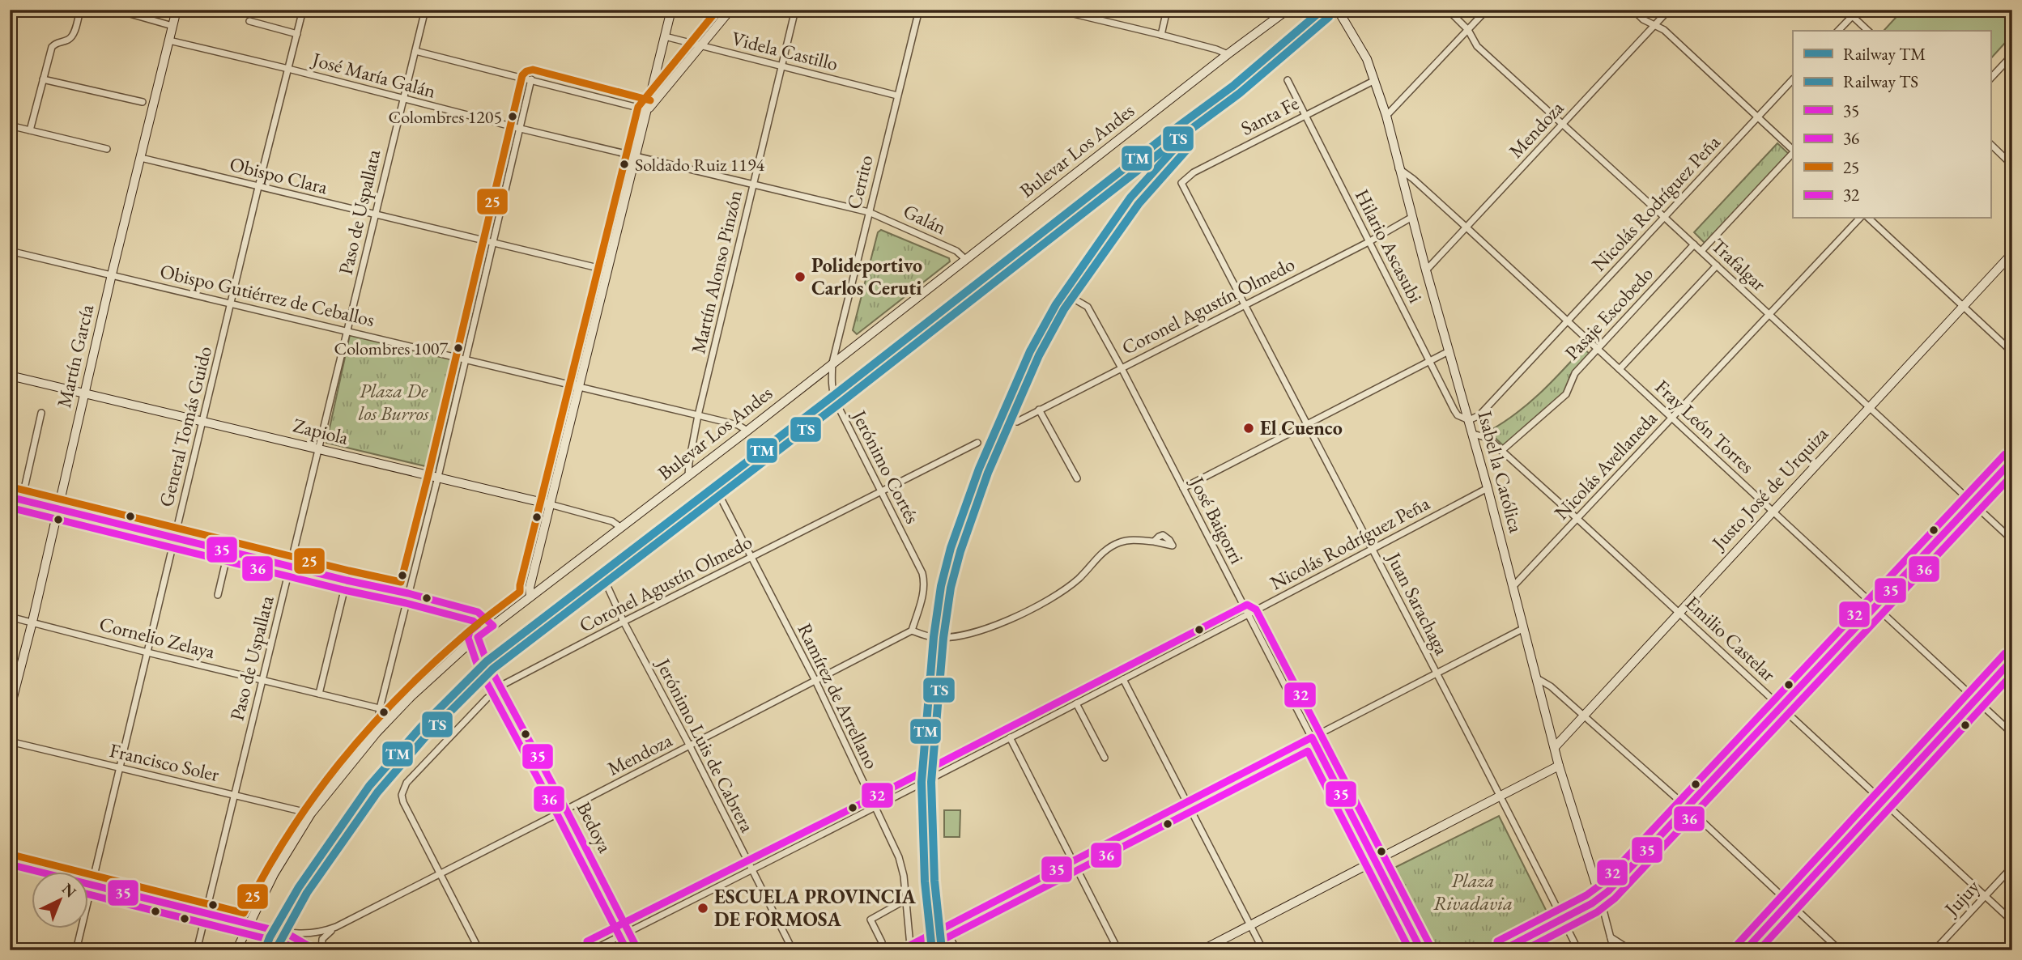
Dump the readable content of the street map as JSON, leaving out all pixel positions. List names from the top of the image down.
{
  "streets": {
    "main road": [
      "Bulevar Los Andes",
      "Martín García",
      "Zapiola",
      "Isabel la Católica",
      "Justo José de Urquiza",
      "Bedoya"
    ],
    "street": [
      "Videla Castillo",
      "José María Galán",
      "Santa Fe",
      "Mendoza",
      "Obispo Clara",
      "Cerrito",
      "Nicolás Rodríguez Peña",
      "Paso de Uspallata",
      "Galán",
      "Hilario Ascasubi",
      "Trafalgar",
      "Martín Alonso Pinzón",
      "Obispo Gutiérrez de Ceballos",
      "Coronel Agustín Olmedo",
      "Pasaje Escobedo",
      "General Tomás Guido",
      "Fray León Torres",
      "Nicolás Avellaneda",
      "Jerónimo Cortés",
      "José Baigorri",
      "Juan Sarachaga",
      "Cornelio Zelaya",
      "Emilio Castelar",
      "Ramírez de Arrellano",
      "Jerónimo Luis de Cabrera",
      "Francisco Soler",
      "Jujuy"
    ]
  },
  "crossings": [
    ["Videla Castillo", "Cerrito"],
    ["Videla Castillo", "Martín Alonso Pinzón"],
    ["José María Galán", "Cerrito"],
    ["José María Galán", "Paso de Uspallata"],
    ["José María Galán", "Galán"],
    ["José María Galán", "Martín Alonso Pinzón"],
    ["José María Galán", "Martín García"],
    ["José María Galán", "General Tomás Guido"],
    ["Santa Fe", "Hilario Ascasubi"],
    ["Santa Fe", "Isabel la Católica"],
    ["Santa Fe", "Juan Sarachaga"],
    ["Mendoza", "Trafalgar"],
    ["Mendoza", "Coronel Agustín Olmedo"],
    ["Mendoza", "Fray León Torres"],
    ["Mendoza", "Jerónimo Cortés"],
    ["Mendoza", "Isabel la Católica"],
    ["Mendoza", "Ramírez de Arrellano"],
    ["Mendoza", "Jerónimo Luis de Cabrera"],
    ["Mendoza", "Bedoya"],
    ["Bulevar Los Andes", "Cerrito"],
    ["Bulevar Los Andes", "Galán"],
    ["Bulevar Los Andes", "Martín Alonso Pinzón"],
    ["Bulevar Los Andes", "Obispo Gutiérrez de Ceballos"],
    ["Bulevar Los Andes", "Zapiola"],
    ["Bulevar Los Andes", "Jerónimo Cortés"],
    ["Bulevar Los Andes", "Cornelio Zelaya"],
    ["Bulevar Los Andes", "Francisco Soler"],
    ["Bulevar Los Andes", "Bedoya"],
    ["Obispo Clara", "Paso de Uspallata"],
    ["Obispo Clara", "Martín García"],
    ["Obispo Clara", "General Tomás Guido"],
    ["Cerrito", "Galán"],
    ["Cerrito", "Jerónimo Cortés"],
    ["Nicolás Rodríguez Peña", "Hilario Ascasubi"],
    ["Nicolás Rodríguez Peña", "Trafalgar"],
    ["Nicolás Rodríguez Peña", "Fray León Torres"],
    ["Nicolás Rodríguez Peña", "Isabel la Católica"],
    ["Nicolás Rodríguez Peña", "José Baigorri"],
    ["Nicolás Rodríguez Peña", "Juan Sarachaga"],
    ["Nicolás Rodríguez Peña", "Ramírez de Arrellano"],
    ["Nicolás Rodríguez Peña", "Jerónimo Luis de Cabrera"],
    ["Nicolás Rodríguez Peña", "Bedoya"],
    ["Paso de Uspallata", "Obispo Gutiérrez de Ceballos"],
    ["Paso de Uspallata", "Zapiola"],
    ["Paso de Uspallata", "Cornelio Zelaya"],
    ["Paso de Uspallata", "Francisco Soler"],
    ["Hilario Ascasubi", "Coronel Agustín Olmedo"],
    ["Hilario Ascasubi", "Isabel la Católica"],
    ["Trafalgar", "Pasaje Escobedo"],
    ["Trafalgar", "Nicolás Avellaneda"],
    ["Trafalgar", "Justo José de Urquiza"],
    ["Martín Alonso Pinzón", "Obispo Gutiérrez de Ceballos"],
    ["Obispo Gutiérrez de Ceballos", "Martín García"],
    ["Obispo Gutiérrez de Ceballos", "General Tomás Guido"],
    ["Coronel Agustín Olmedo", "Jerónimo Cortés"],
    ["Coronel Agustín Olmedo", "Isabel la Católica"],
    ["Coronel Agustín Olmedo", "José Baigorri"],
    ["Coronel Agustín Olmedo", "Juan Sarachaga"],
    ["Coronel Agustín Olmedo", "Ramírez de Arrellano"],
    ["Coronel Agustín Olmedo", "Jerónimo Luis de Cabrera"],
    ["Coronel Agustín Olmedo", "Bedoya"],
    ["Pasaje Escobedo", "Fray León Torres"],
    ["Pasaje Escobedo", "Emilio Castelar"],
    ["Martín García", "Zapiola"],
    ["Martín García", "Cornelio Zelaya"],
    ["General Tomás Guido", "Zapiola"],
    ["General Tomás Guido", "Cornelio Zelaya"],
    ["General Tomás Guido", "Francisco Soler"],
    ["Fray León Torres", "Nicolás Avellaneda"],
    ["Fray León Torres", "Isabel la Católica"],
    ["Fray León Torres", "Justo José de Urquiza"],
    ["Nicolás Avellaneda", "Isabel la Católica"],
    ["Nicolás Avellaneda", "Emilio Castelar"],
    ["Isabel la Católica", "Justo José de Urquiza"],
    ["Isabel la Católica", "Emilio Castelar"],
    ["Justo José de Urquiza", "Emilio Castelar"],
    ["Emilio Castelar", "Jujuy"]
  ],
  "parks": ["Plaza De los Burros", "Plaza Rivadavia"],
  "places": [
    "Colombres 1205",
    "Soldado Ruiz 1194",
    "Polideportivo Carlos Ceruti",
    "Colombres 1007",
    "El Cuenco",
    "ESCUELA PROVINCIA DE FORMOSA"
  ],
  "lines": [
    "rail line TM",
    "transit line 25",
    "rail line TS",
    "transit line 32",
    "transit line 35",
    "transit line 36"
  ],
  "legend": [
    "Railway TM",
    "Railway TS",
    "35",
    "36",
    "25",
    "32"
  ],
  "north": "top right"
}
